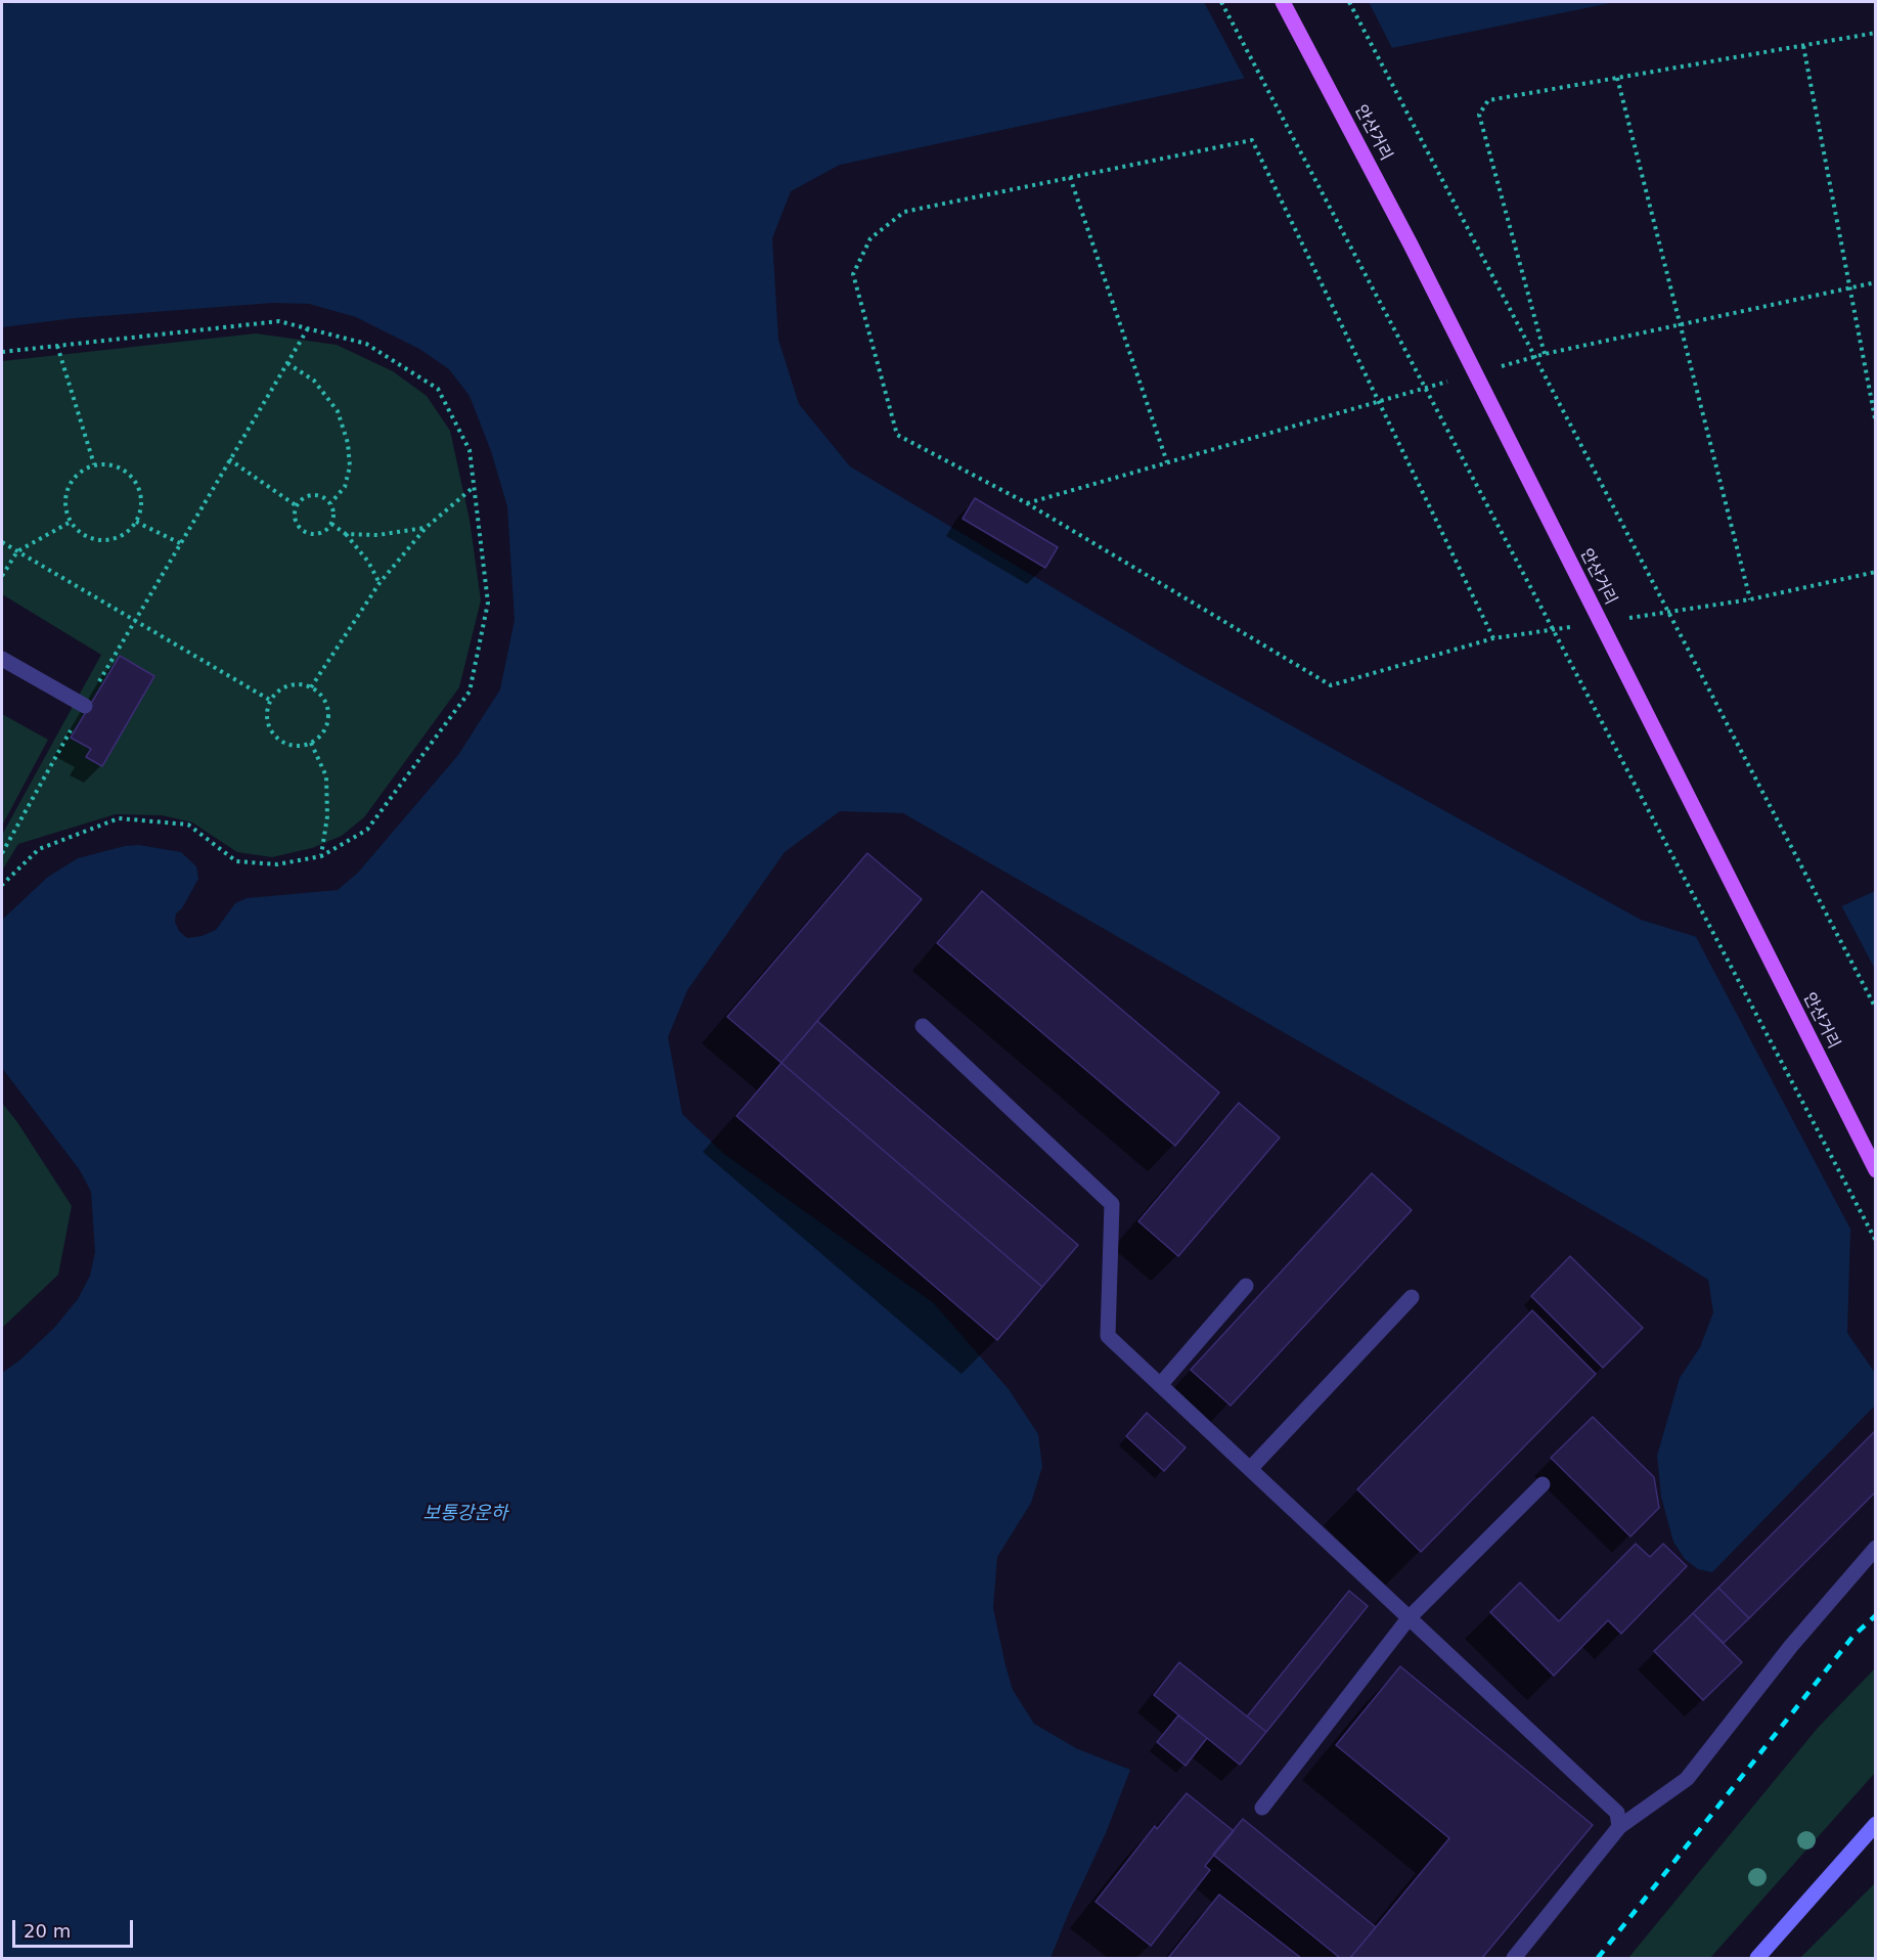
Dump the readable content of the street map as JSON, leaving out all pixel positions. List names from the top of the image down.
{
  "streets": {
    "main road": ["안산거리"]
  },
  "water": ["보통강운하"],
  "scale_bar": "20 m"
}
